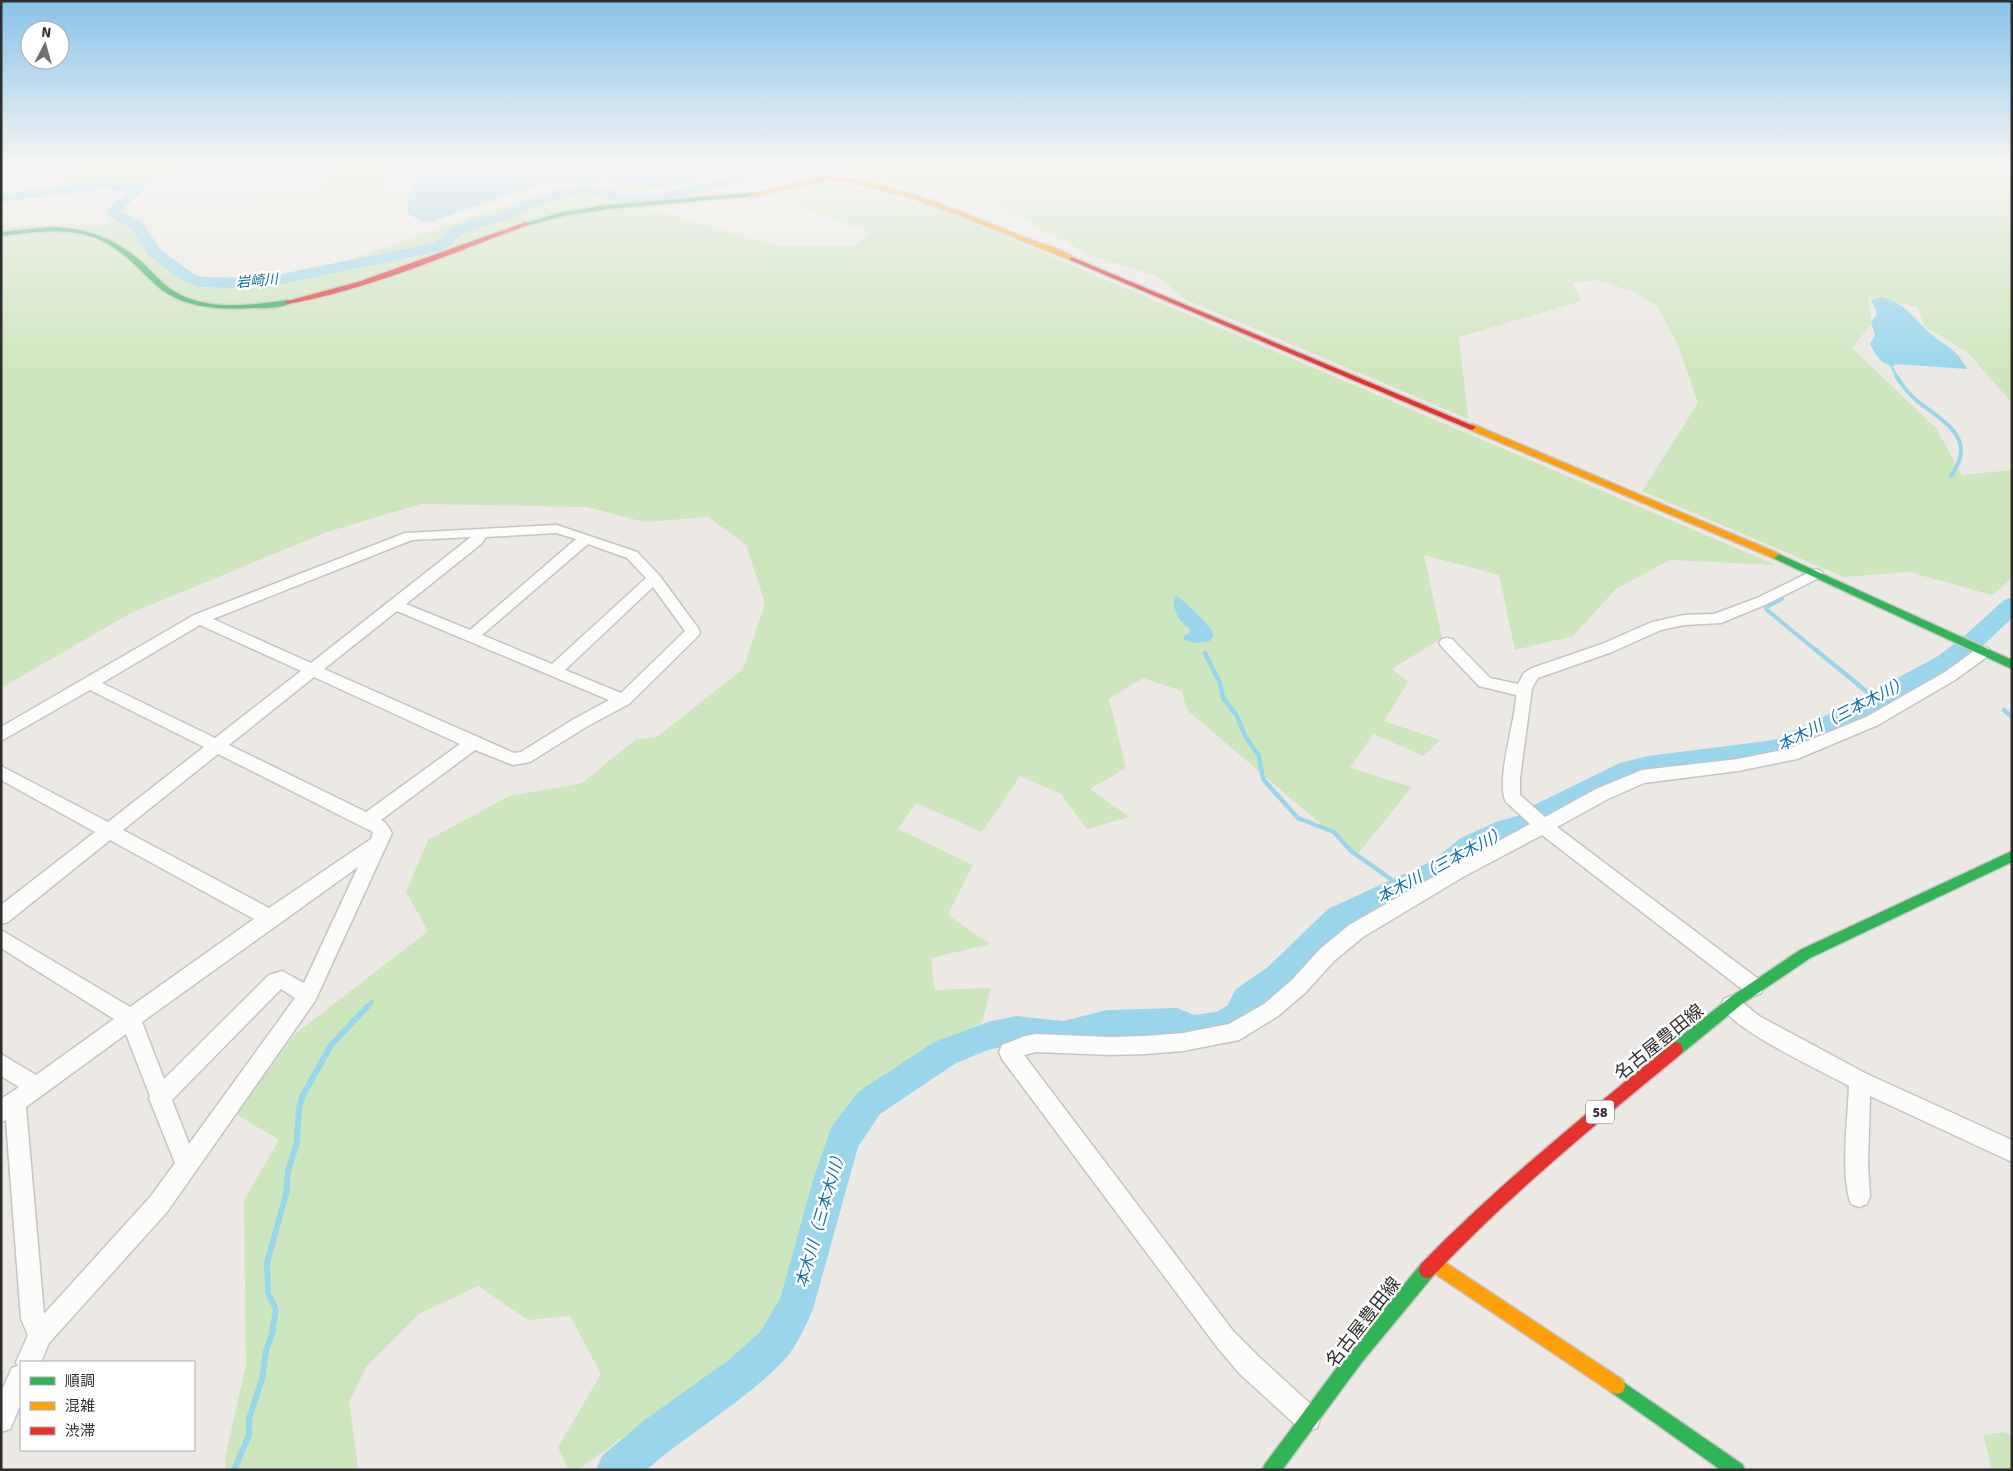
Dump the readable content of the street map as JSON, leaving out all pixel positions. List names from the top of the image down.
{
  "streets": {
    "street": ["名古屋豊田線", "58"]
  },
  "water": ["岩崎川", "本木川（三本木川）"],
  "legend": ["順調", "混雑", "渋滞"],
  "north": "top"
}
